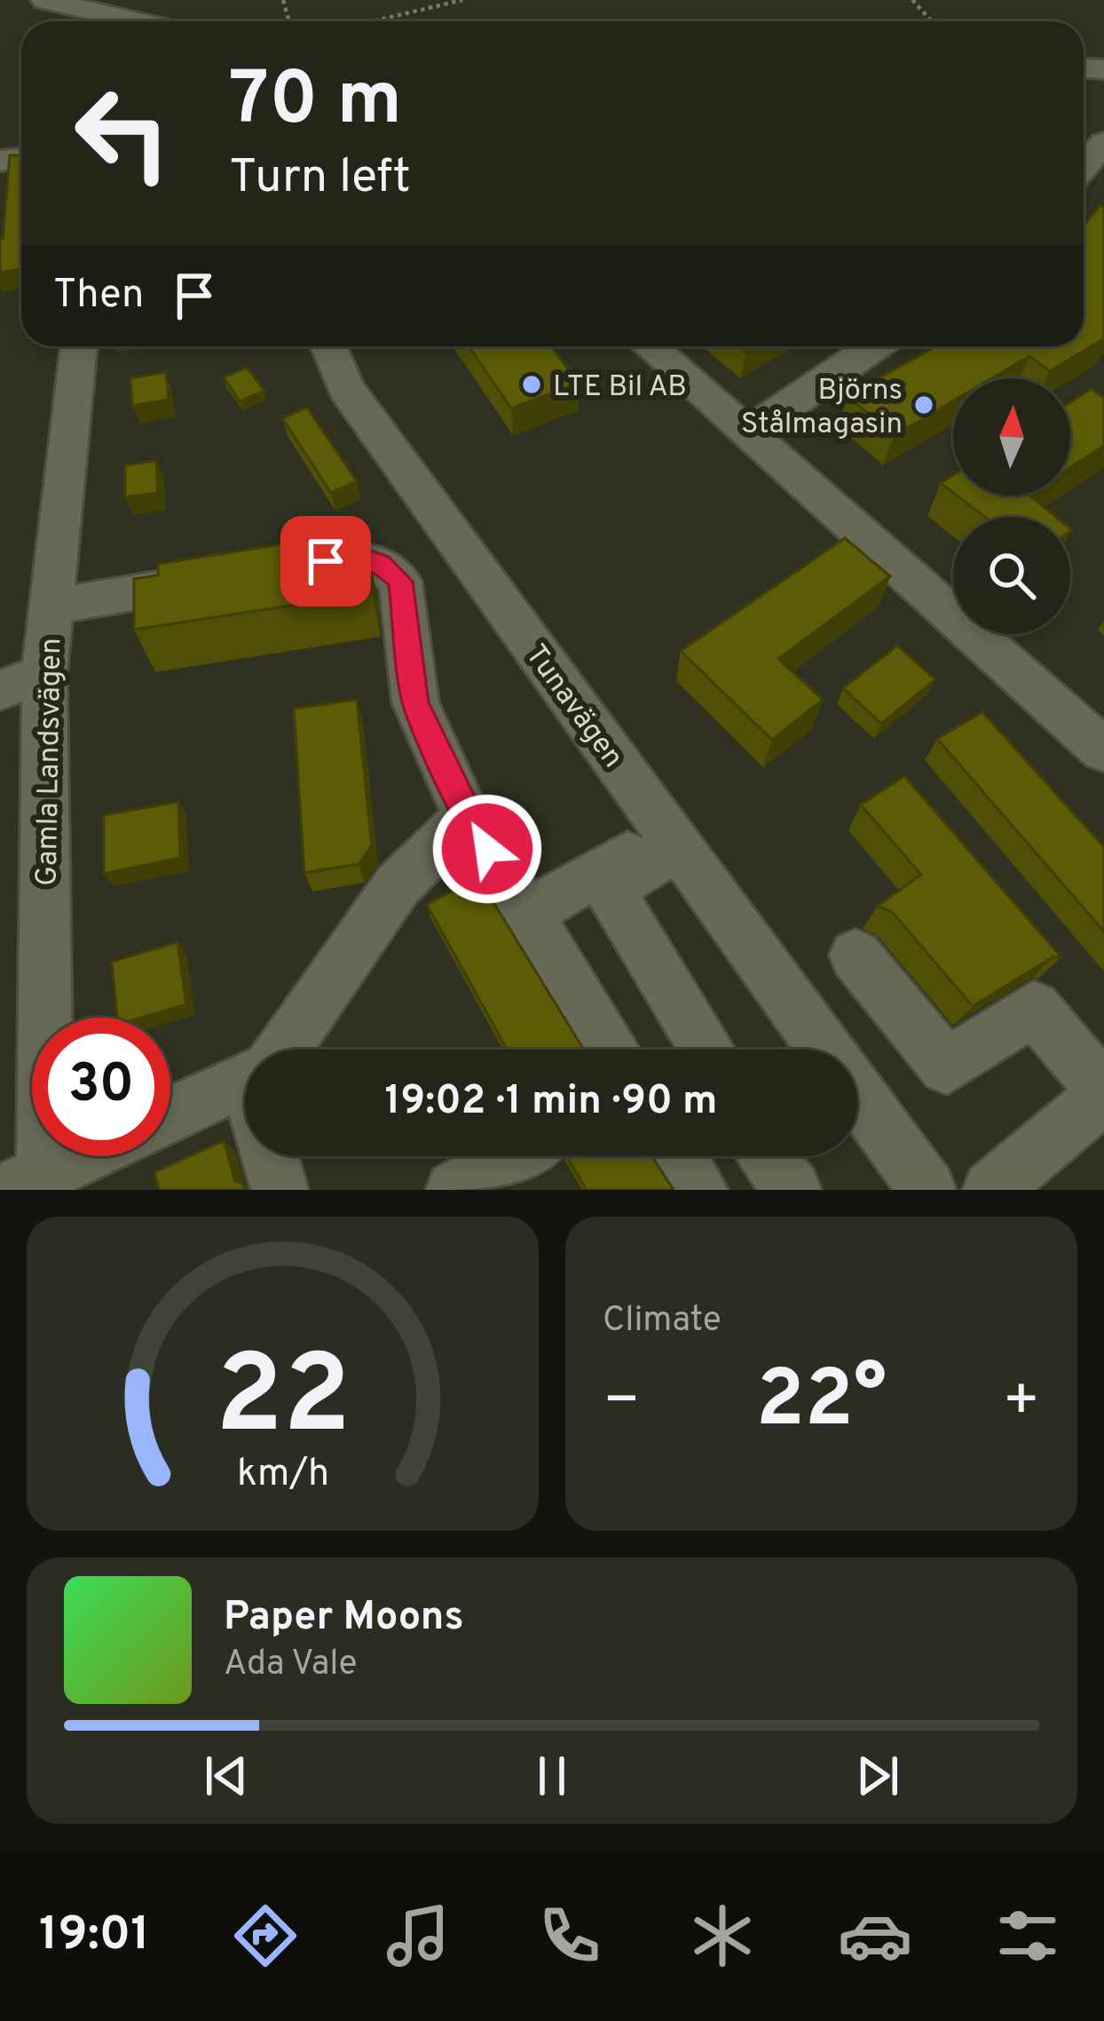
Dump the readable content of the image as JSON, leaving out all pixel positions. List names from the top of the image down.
{
  "streets": {
    "street": ["Tunavägen", "Gamla Landsvägen"]
  },
  "places": ["LTE Bil AB", "Björns Stålmagasin"],
  "north": "top",
  "page": {
    "turn": ["70 m", "Turn left"],
    "then": "Then",
    "limit": "30",
    "trip": "19:02 · 1 min · 90 m",
    "tile": "Climate",
    "heat": ["−", "22°", "+"],
    "song": ["Paper Moons", "Ada Vale"],
    "tabs": "19:01",
    "gauge": ["22", "km/h"]
  }
}
